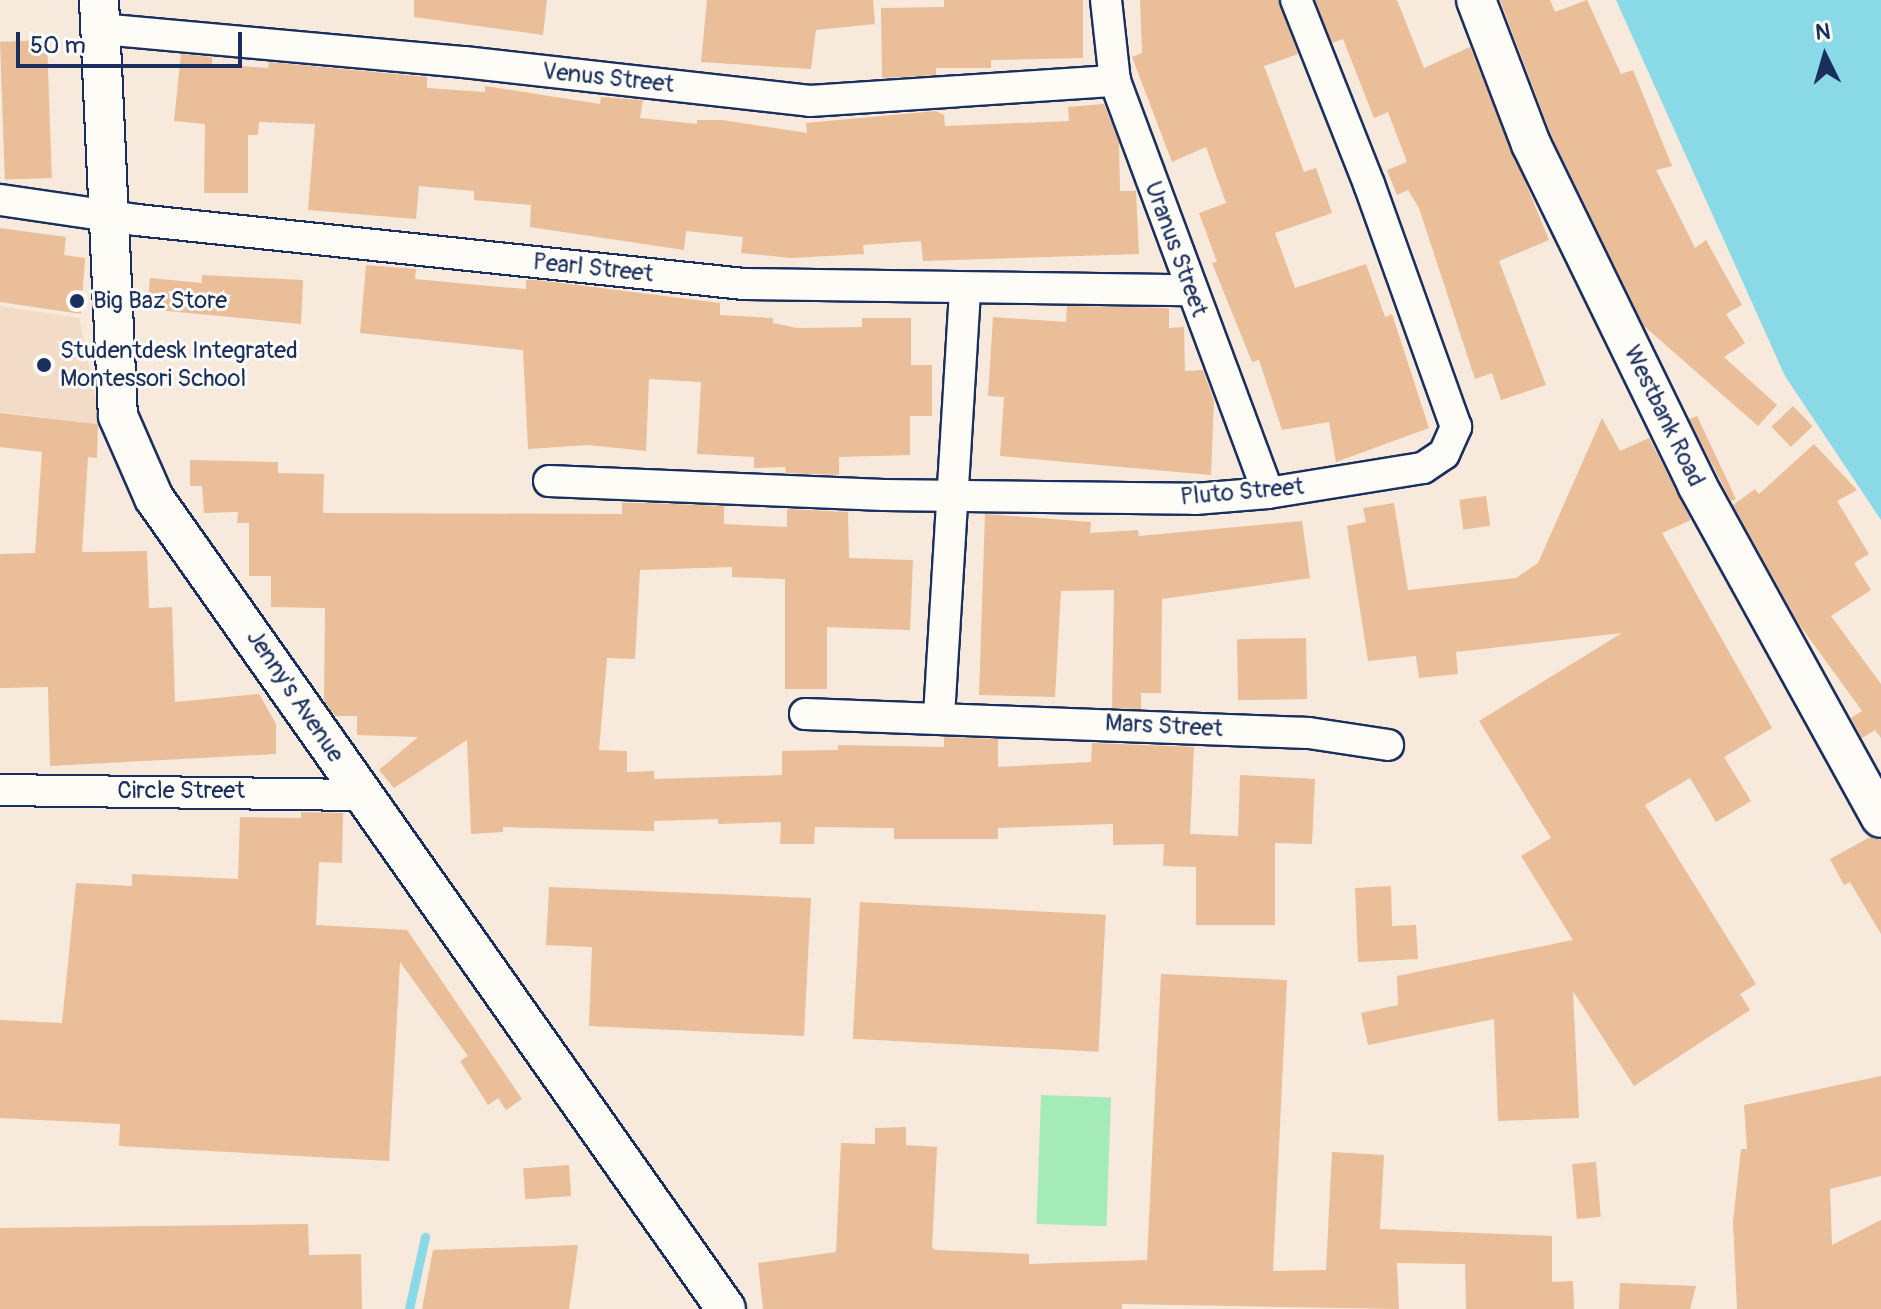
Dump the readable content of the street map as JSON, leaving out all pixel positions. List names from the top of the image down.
{
  "streets": {
    "street": [
      "Venus Street",
      "Uranus Street",
      "Pearl Street",
      "Westbank Road",
      "Pluto Street",
      "Jenny's Avenue",
      "Mars Street",
      "Circle Street"
    ]
  },
  "crossings": [
    ["Venus Street", "Uranus Street"],
    ["Venus Street", "Jenny's Avenue"],
    ["Uranus Street", "Pearl Street"],
    ["Uranus Street", "Pluto Street"],
    ["Pearl Street", "Jenny's Avenue"],
    ["Jenny's Avenue", "Circle Street"]
  ],
  "places": ["Big Baz Store", "Studentdesk Integrated Montessori School"],
  "scale_bar": "50 m",
  "north": "top"
}
